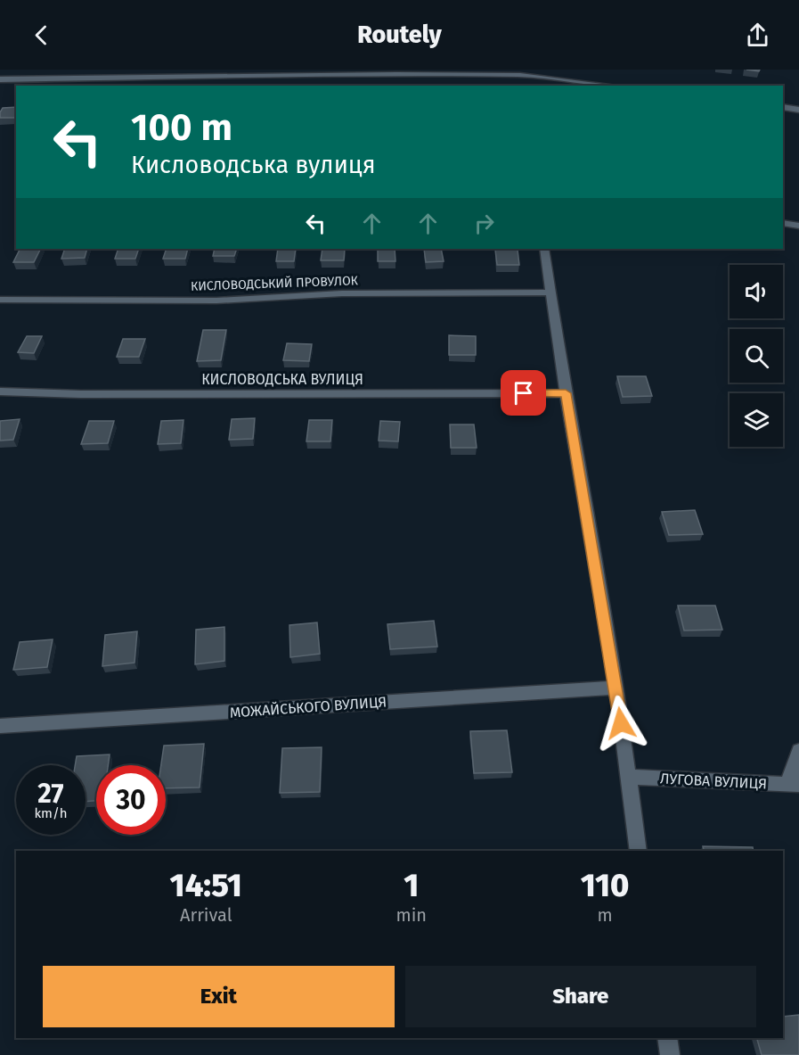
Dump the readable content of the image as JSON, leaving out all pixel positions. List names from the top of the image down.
{
  "streets": {
    "street": [
      "КИСЛОВОДСЬКИЙ ПРОВУЛОК",
      "КИСЛОВОДСЬКА ВУЛИЦЯ",
      "МОЖАЙСЬКОГО ВУЛИЦЯ",
      "ЛУГОВА ВУЛИЦЯ"
    ]
  },
  "page": {
    "header": "Routely",
    "turn": ["100 m", "Кисловодська вулиця"],
    "speed": "27 km/h",
    "limit": "30",
    "eta": [
      "14:51",
      "Arrival",
      "1",
      "min",
      "110",
      "m"
    ],
    "buttons": ["Exit", "Share"]
  }
}
